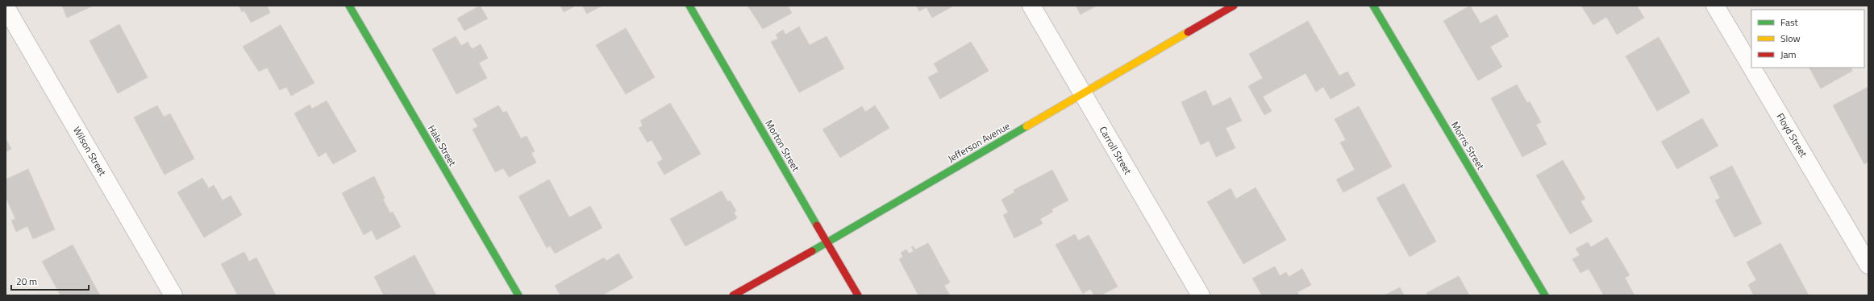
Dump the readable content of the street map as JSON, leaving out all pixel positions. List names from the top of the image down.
{
  "streets": {
    "street": [
      "Floyd Street",
      "Jefferson Avenue",
      "Hale Street",
      "Morton Street",
      "Morris Street",
      "Carroll Street",
      "Wilson Street"
    ]
  },
  "crossings": [
    ["Jefferson Avenue", "Morton Street"],
    ["Jefferson Avenue", "Carroll Street"]
  ],
  "legend": ["Fast", "Slow", "Jam"],
  "scale_bar": "20 m"
}
